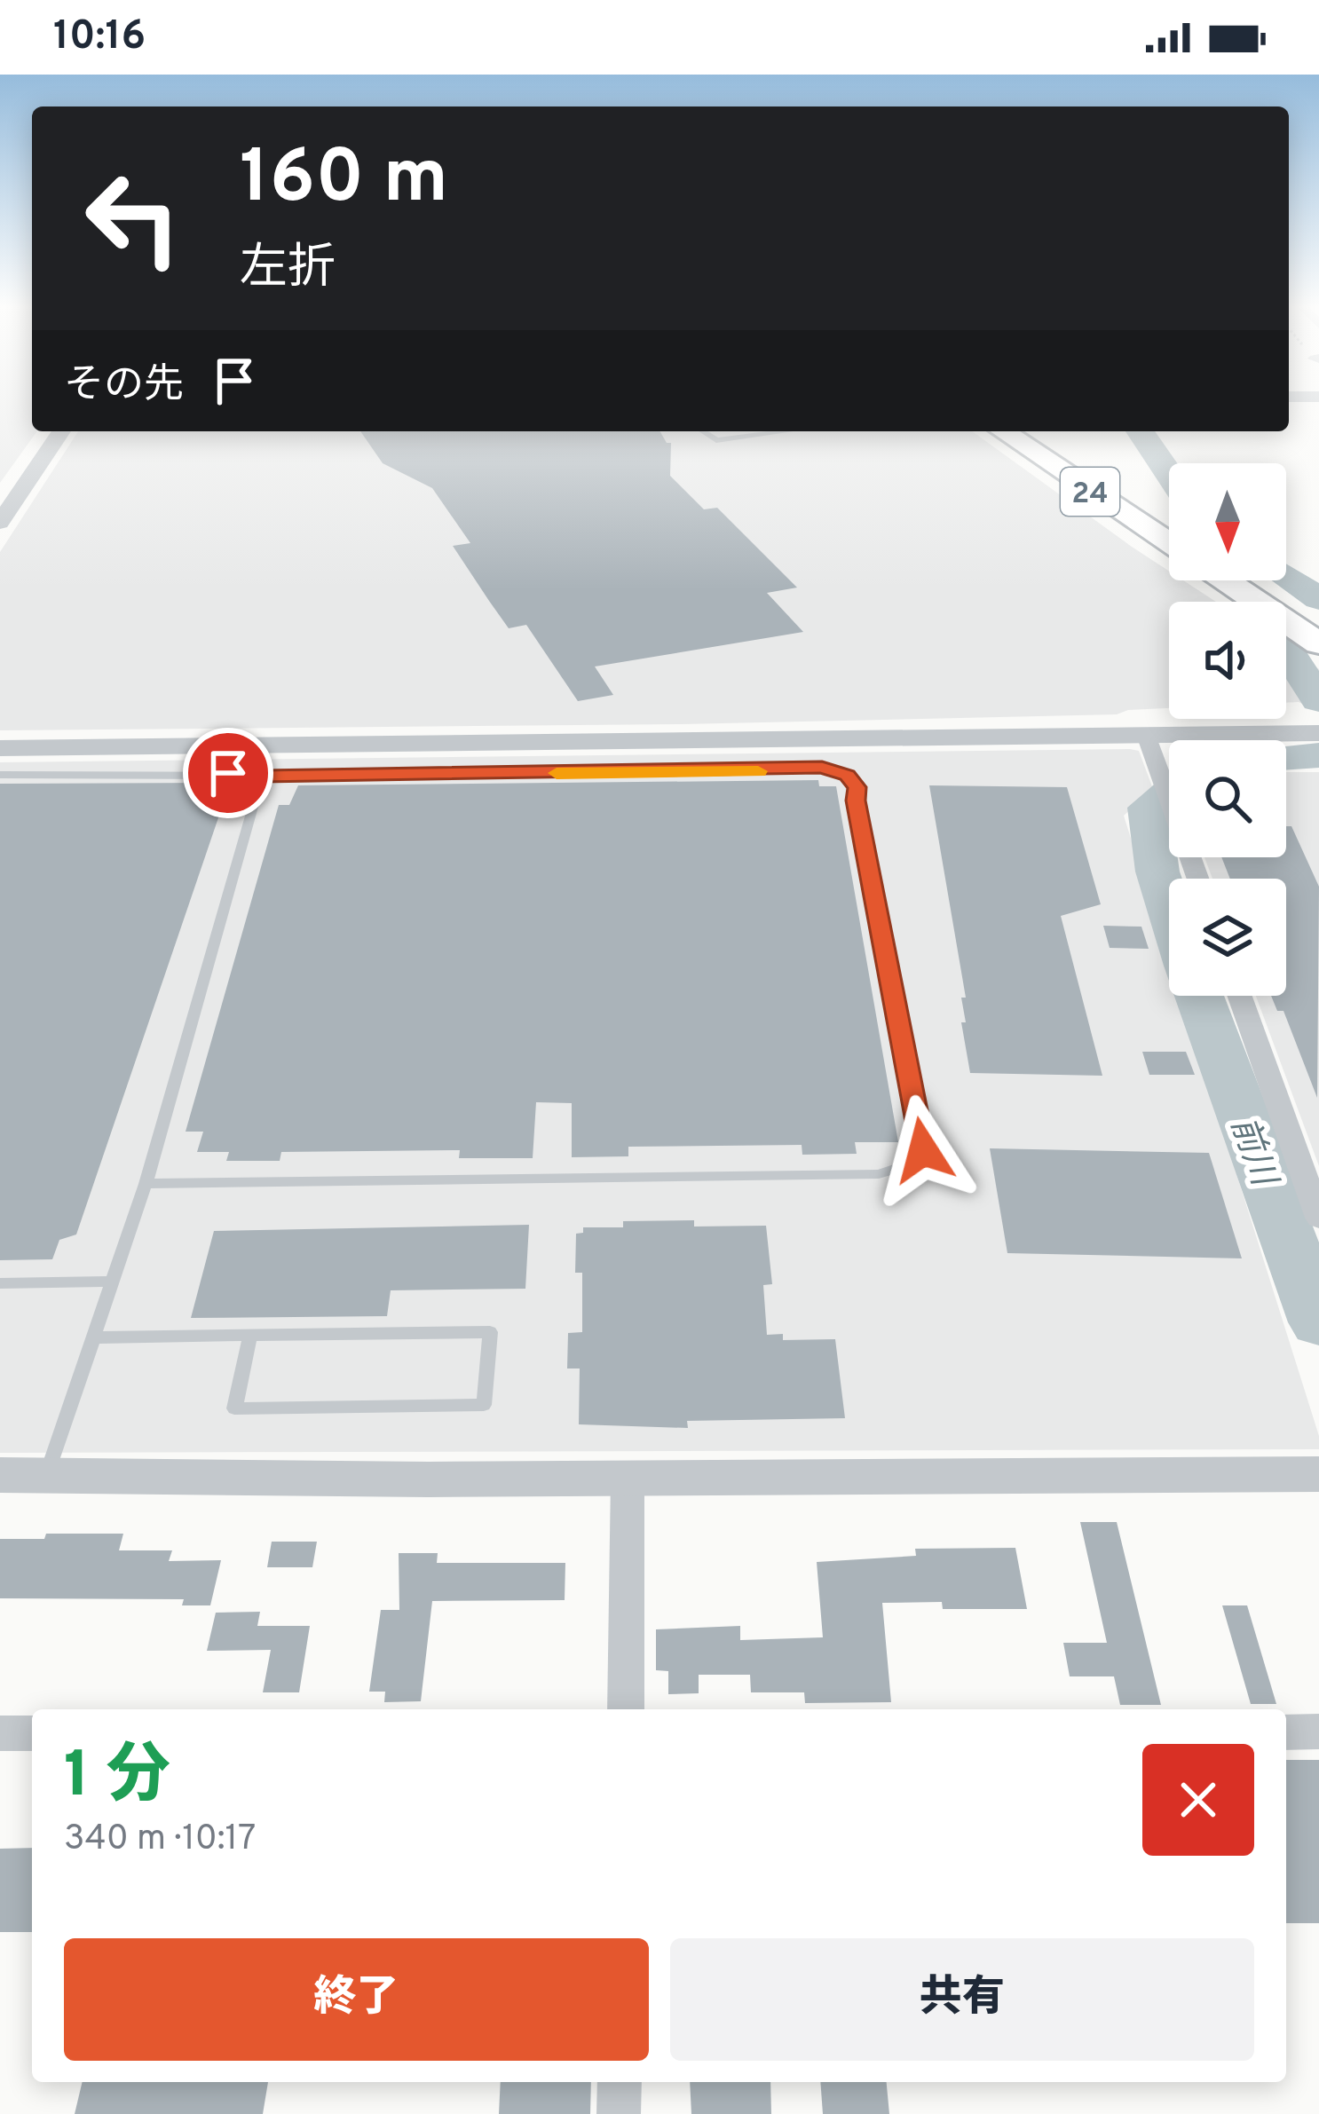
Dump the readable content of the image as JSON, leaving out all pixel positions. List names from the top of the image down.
{
  "streets": {
    "highway": ["24"]
  },
  "water": ["前川"],
  "north": "bottom",
  "page": {
    "status": "10:16",
    "turn": ["160 m", "左折"],
    "then": "その先",
    "heading": ["1 分", "340 m · 10:17"],
    "buttons": ["終了", "共有"]
  }
}
